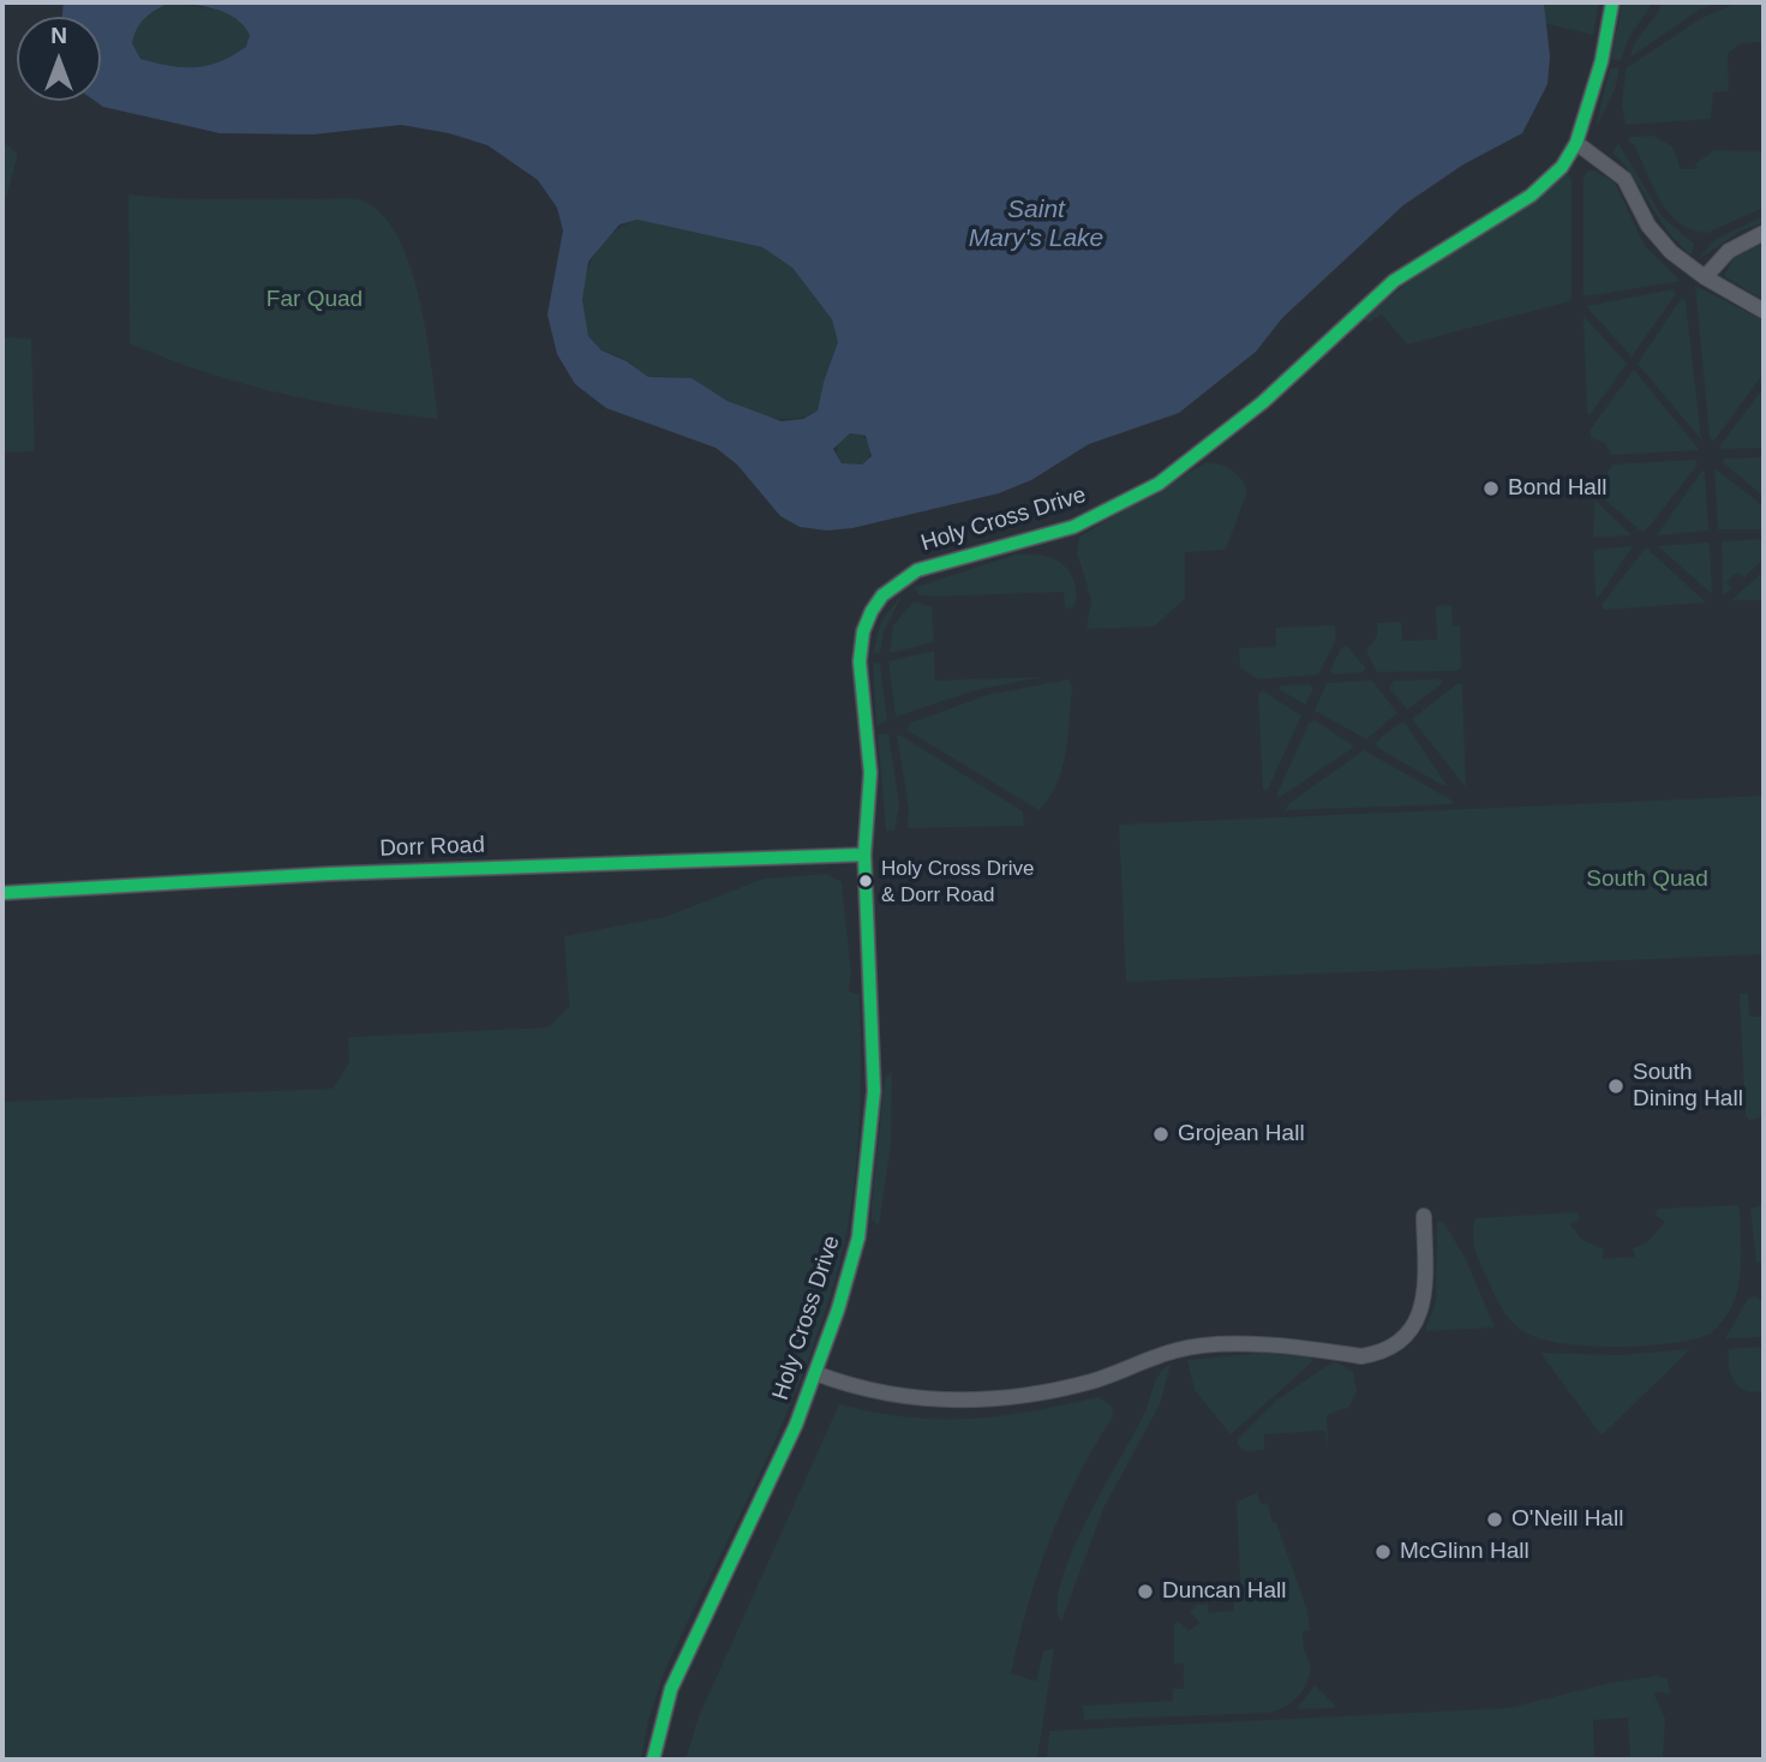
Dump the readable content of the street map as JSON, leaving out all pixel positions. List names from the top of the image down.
{
  "streets": {
    "street": ["Holy Cross Drive", "Dorr Road"]
  },
  "crossings": [
    ["Holy Cross Drive", "Dorr Road"]
  ],
  "water": ["Saint Mary's Lake"],
  "parks": ["Far Quad", "South Quad"],
  "places": [
    "Bond Hall",
    "Holy Cross Drive & Dorr Road",
    "South Dining Hall",
    "Grojean Hall",
    "O'Neill Hall",
    "McGlinn Hall",
    "Duncan Hall"
  ],
  "north": "top"
}
